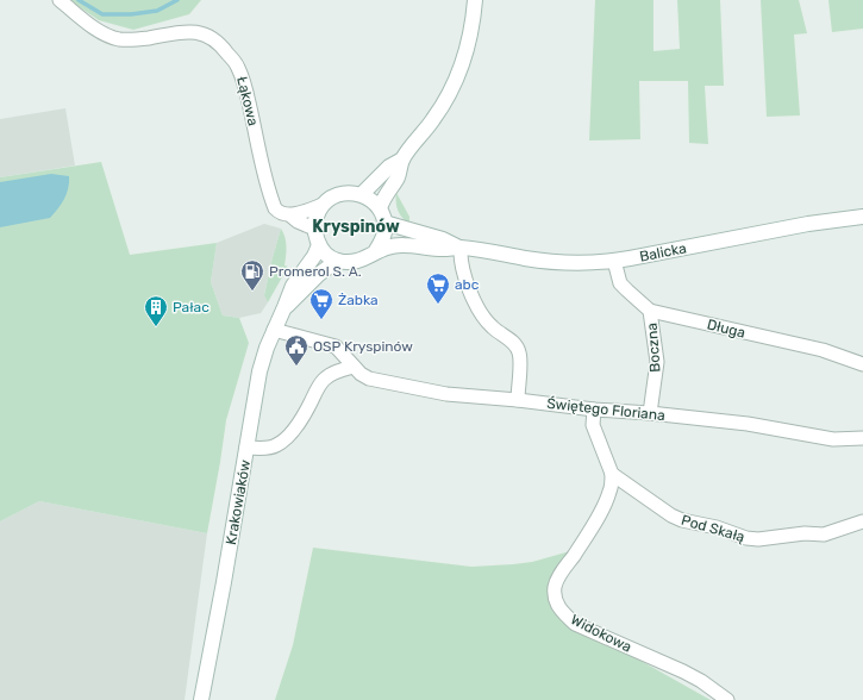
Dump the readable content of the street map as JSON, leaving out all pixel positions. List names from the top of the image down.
{
  "streets": {
    "main road": ["Balicka", "Krakowiaków"],
    "street": [
      "Łąkowa",
      "Długa",
      "Boczna",
      "Świętego Floriana",
      "Pod Skałą",
      "Widokowa"
    ]
  },
  "crossings": [
    ["Łąkowa", "Balicka"],
    ["Łąkowa", "Krakowiaków"],
    ["Balicka", "Długa"],
    ["Balicka", "Krakowiaków"],
    ["Długa", "Boczna"],
    ["Boczna", "Świętego Floriana"],
    ["Świętego Floriana", "Krakowiaków"],
    ["Pod Skałą", "Widokowa"]
  ],
  "districts": ["Kryspinów"],
  "places": {
    "fuel station": ["Promerol S. A."],
    "supermarket": ["abc", "Żabka"],
    "building": ["Pałac"],
    "public building": ["OSP Kryspinów"]
  }
}
